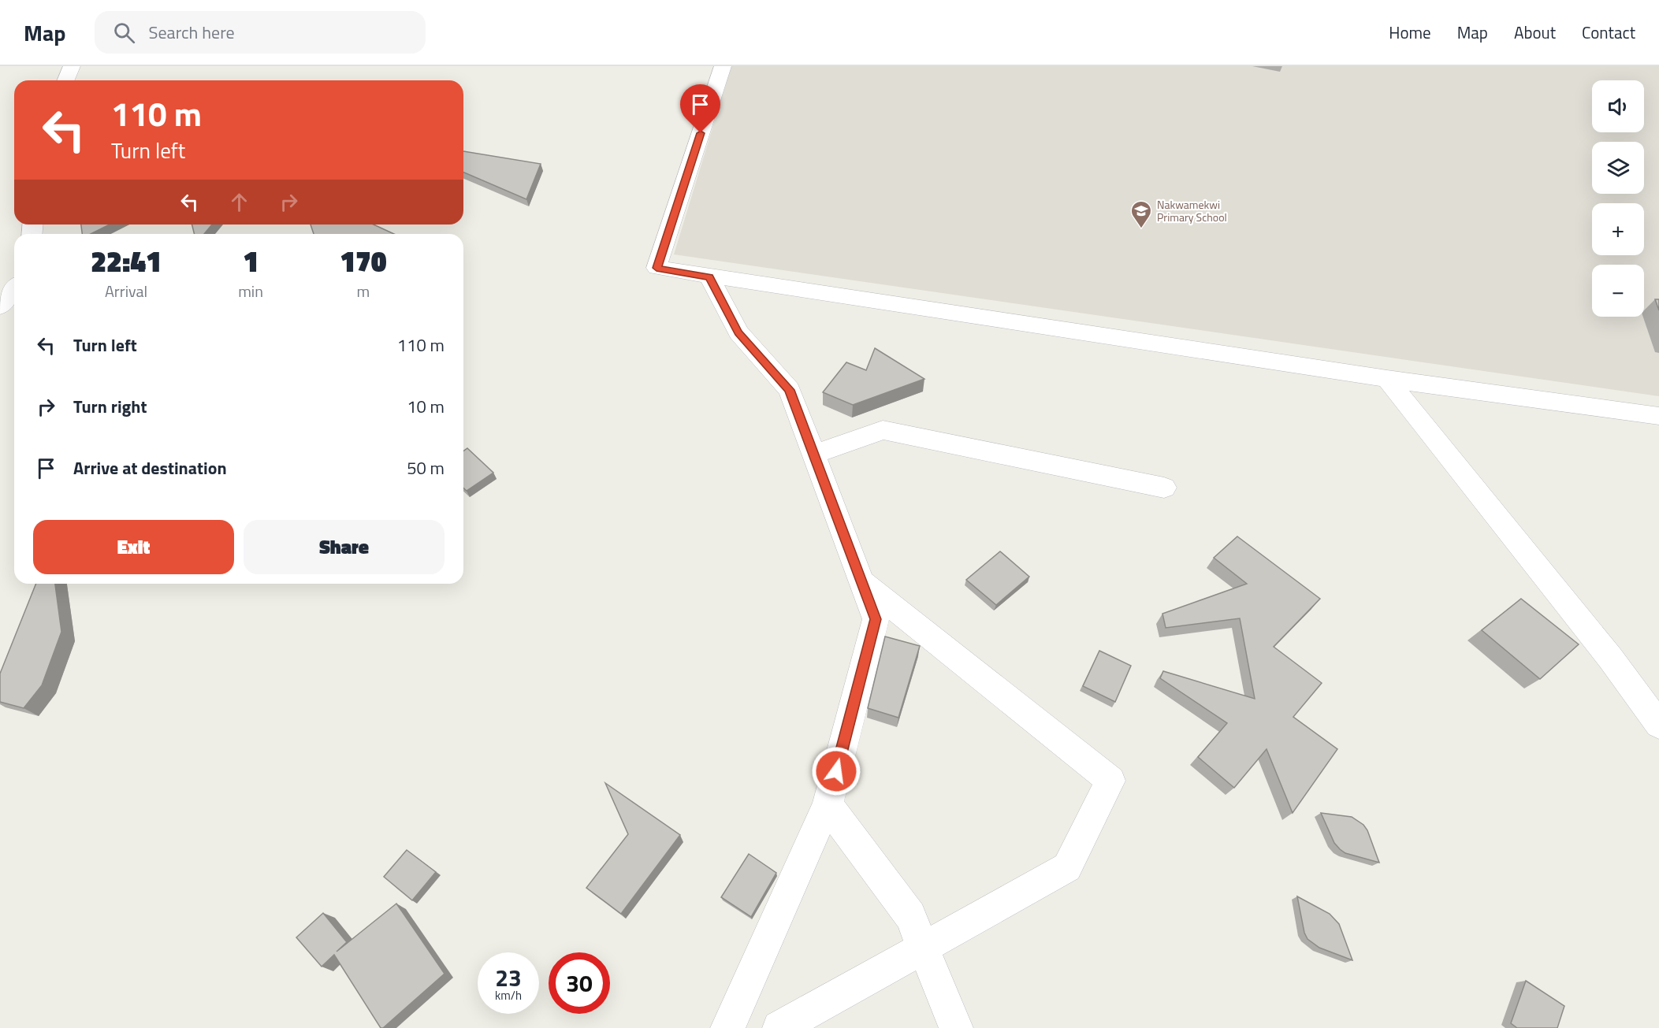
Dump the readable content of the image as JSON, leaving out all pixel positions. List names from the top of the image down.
{
  "places": {
    "school or university": ["Nakwamekwi Primary School"]
  },
  "page": {
    "header": "Map",
    "search": "Search here",
    "nav": [
      "Home",
      "Map",
      "About",
      "Contact"
    ],
    "map_buttons": ["+", "−"],
    "turn": ["110 m", "Turn left"],
    "eta": [
      "22:41",
      "Arrival",
      "1",
      "min",
      "170",
      "m"
    ],
    "list": [
      {
        "name": "Turn left",
        "value": "110 m"
      },
      {
        "name": "Turn right",
        "value": "10 m"
      },
      {
        "name": "Arrive at destination",
        "value": "50 m"
      }
    ],
    "buttons": ["Exit", "Share"],
    "speed": "23 km/h",
    "limit": "30"
  }
}
